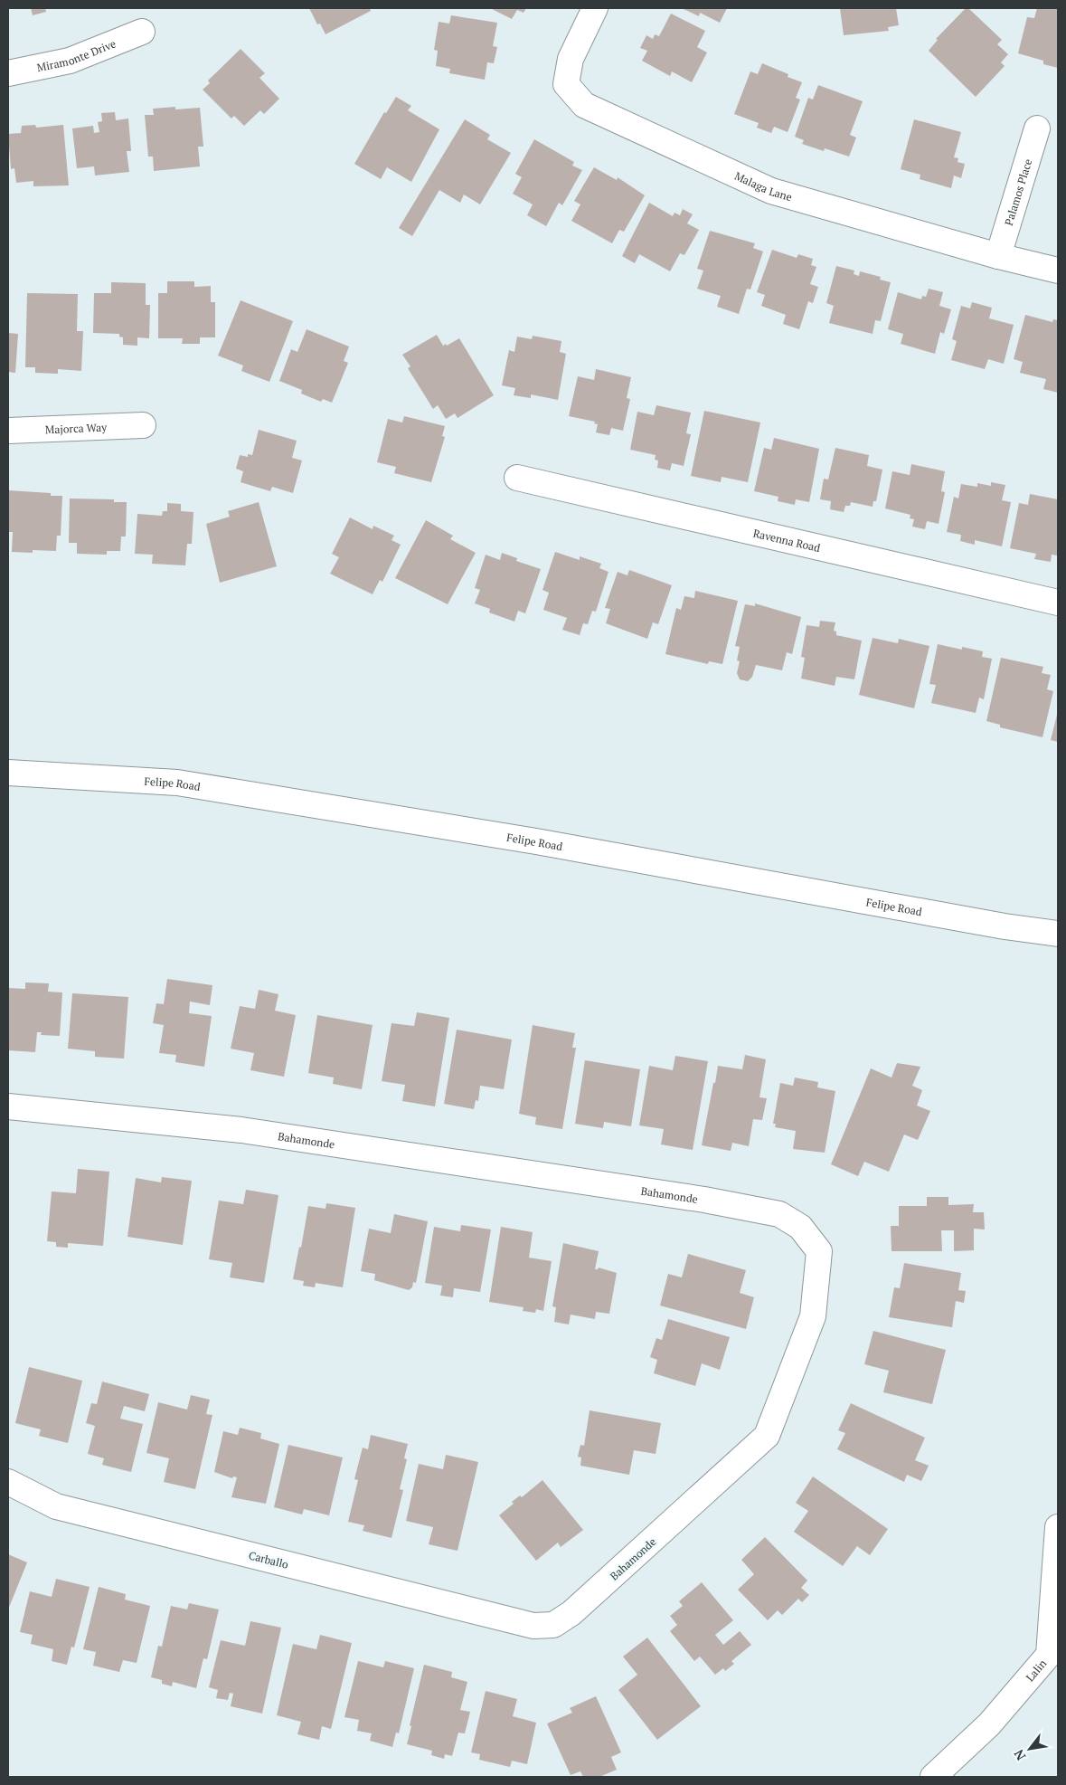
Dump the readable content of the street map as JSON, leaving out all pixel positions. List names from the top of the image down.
{
  "streets": {
    "street": [
      "Miramonte Drive",
      "Malaga Lane",
      "Palamos Place",
      "Majorca Way",
      "Ravenna Road",
      "Felipe Road",
      "Bahamonde",
      "Carballo",
      "Lalin"
    ]
  },
  "crossings": [
    ["Malaga Lane", "Palamos Place"],
    ["Bahamonde", "Carballo"]
  ],
  "north": "bottom left"
}
